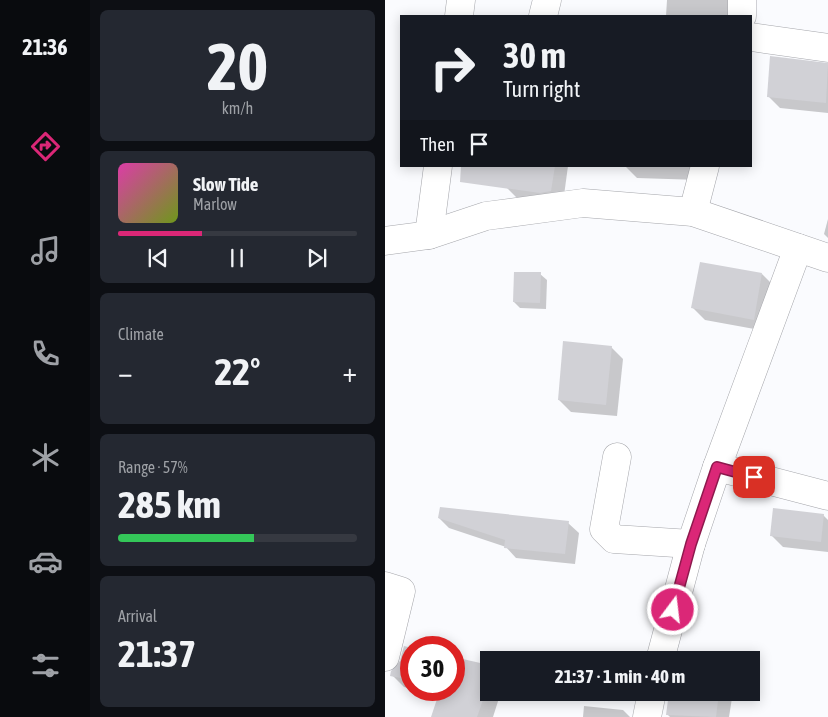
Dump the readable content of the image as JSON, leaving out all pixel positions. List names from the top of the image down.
{
  "page": {
    "tabs": "21:36",
    "tile": [
      ["20", "km/h"],
      "Climate",
      ["Range · 57%", "285 km"],
      ["Arrival", "21:37"]
    ],
    "turn": ["30 m", "Turn right"],
    "then": "Then",
    "song": ["Slow Tide", "Marlow"],
    "heat": ["−", "22°", "+"],
    "limit": "30",
    "trip": "21:37 · 1 min · 40 m"
  }
}
